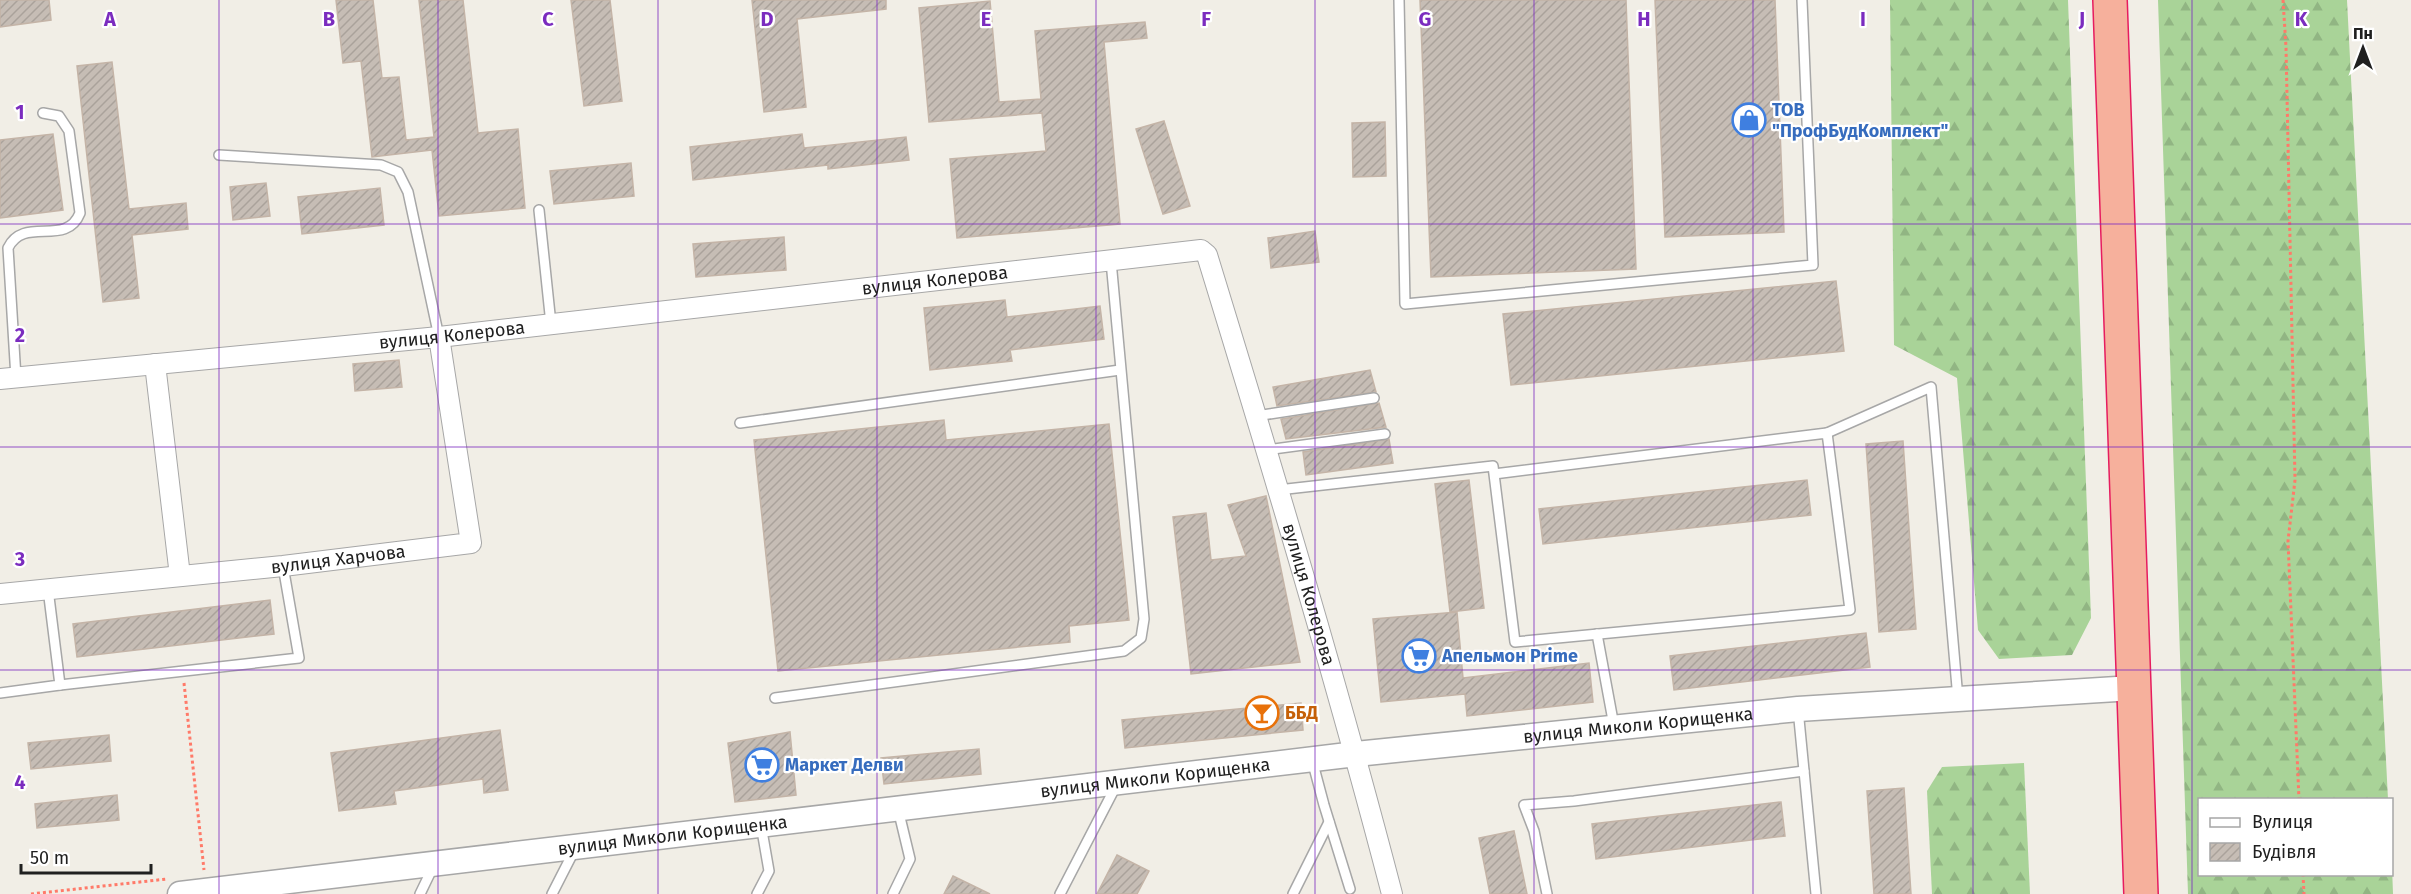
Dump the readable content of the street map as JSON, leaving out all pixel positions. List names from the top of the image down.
{
  "streets": {
    "street": ["вулиця Колерова", "вулиця Харчова", "вулиця Миколи Корищенка"]
  },
  "crossings": [
    ["вулиця Колерова", "вулиця Харчова"],
    ["вулиця Колерова", "вулиця Миколи Корищенка"]
  ],
  "places": {
    "shop": ["ТОВ \"ПрофБудКомплект\""],
    "supermarket": ["Апельмон Prime", "Маркет Делви"],
    "bar": ["ББД"]
  },
  "legend": ["Вулиця", "Будівля"],
  "scale_bar": "50 m",
  "north": "top",
  "grid": {
    "columns": [
      "A",
      "B",
      "C",
      "D",
      "E",
      "F",
      "G",
      "H",
      "I",
      "J",
      "K"
    ],
    "rows": [
      "1",
      "2",
      "3",
      "4"
    ]
  }
}
